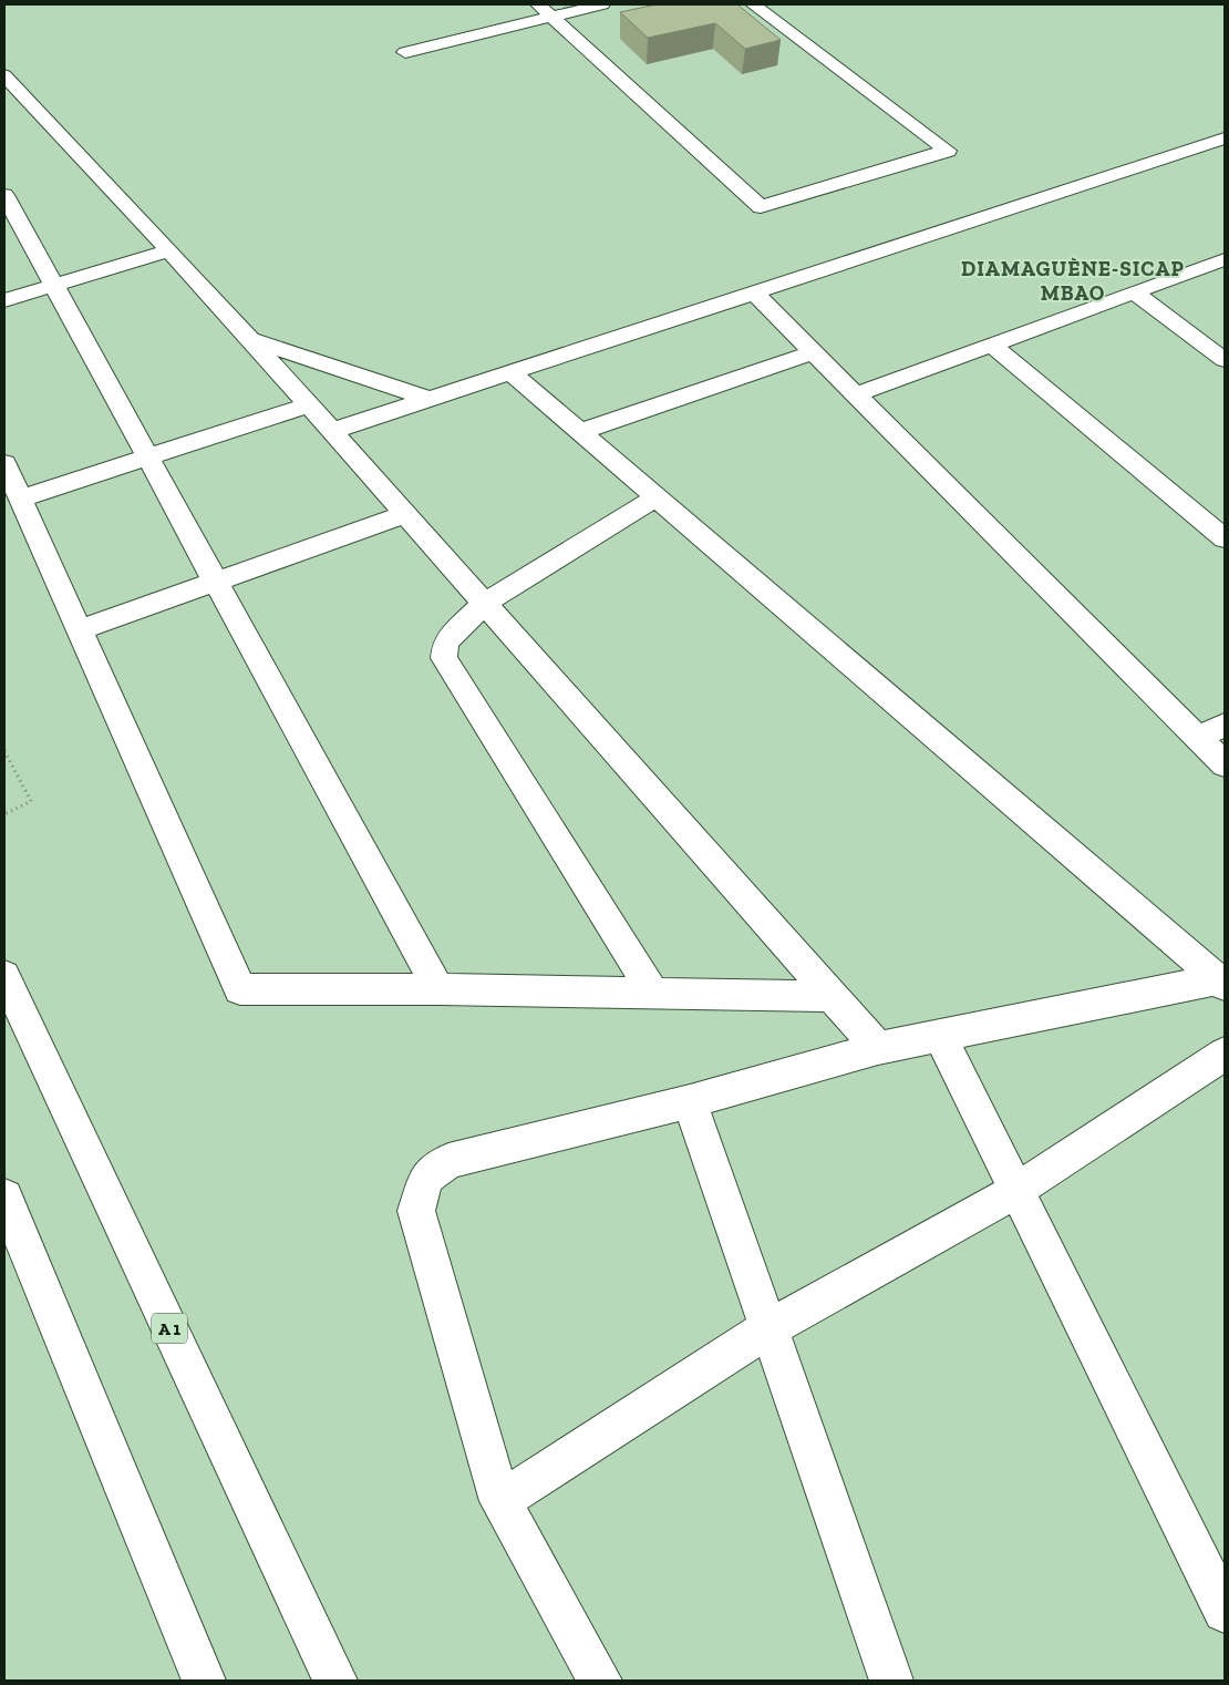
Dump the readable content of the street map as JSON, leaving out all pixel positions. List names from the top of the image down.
{
  "streets": {
    "main road": ["A 1"]
  },
  "districts": ["DIAMAGUÈNE-SICAP MBAO"]
}
